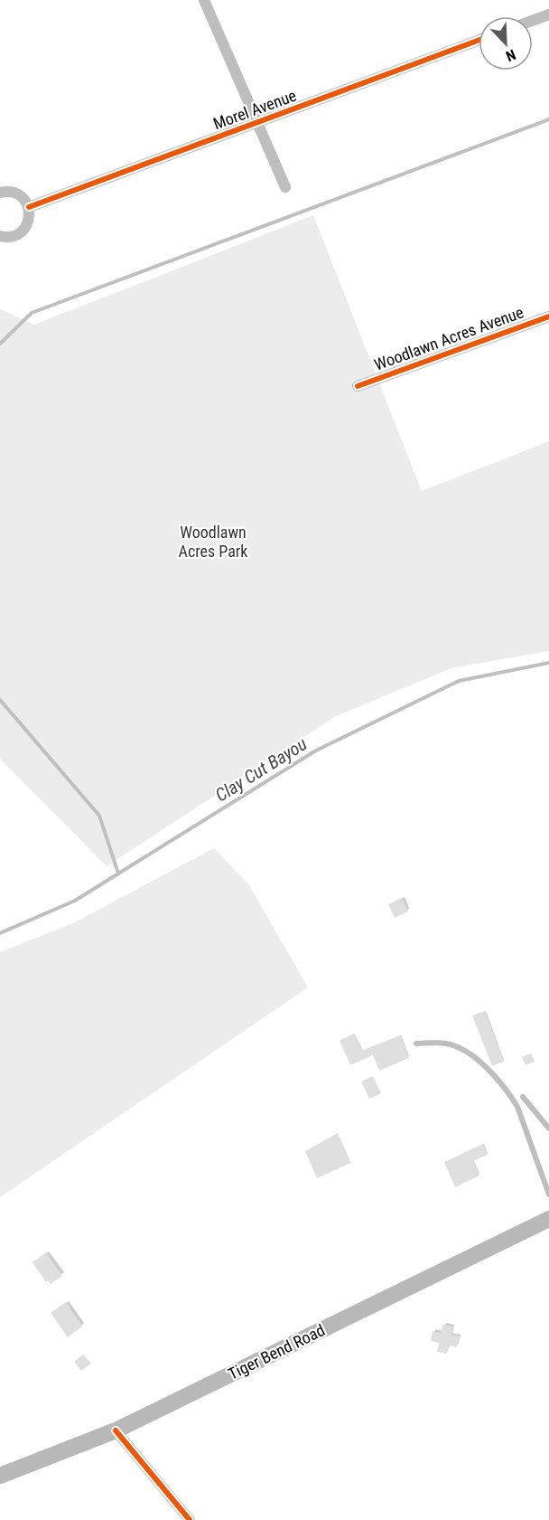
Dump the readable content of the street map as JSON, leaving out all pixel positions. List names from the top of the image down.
{
  "streets": {
    "main road": ["Tiger Bend Road"],
    "street": ["Morel Avenue", "Woodlawn Acres Avenue"]
  },
  "water": ["Clay Cut Bayou"],
  "parks": ["Woodlawn Acres Park"],
  "north": "bottom right"
}
